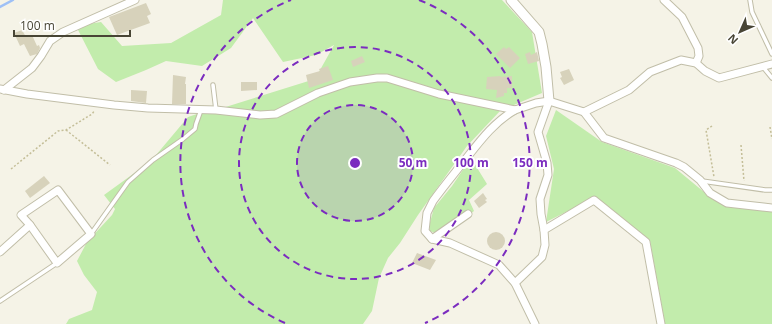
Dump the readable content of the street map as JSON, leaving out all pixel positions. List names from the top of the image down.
{
  "scale_bar": "100 m",
  "north": "bottom left",
  "rings": ["50 m", "100 m", "150 m"]
}
